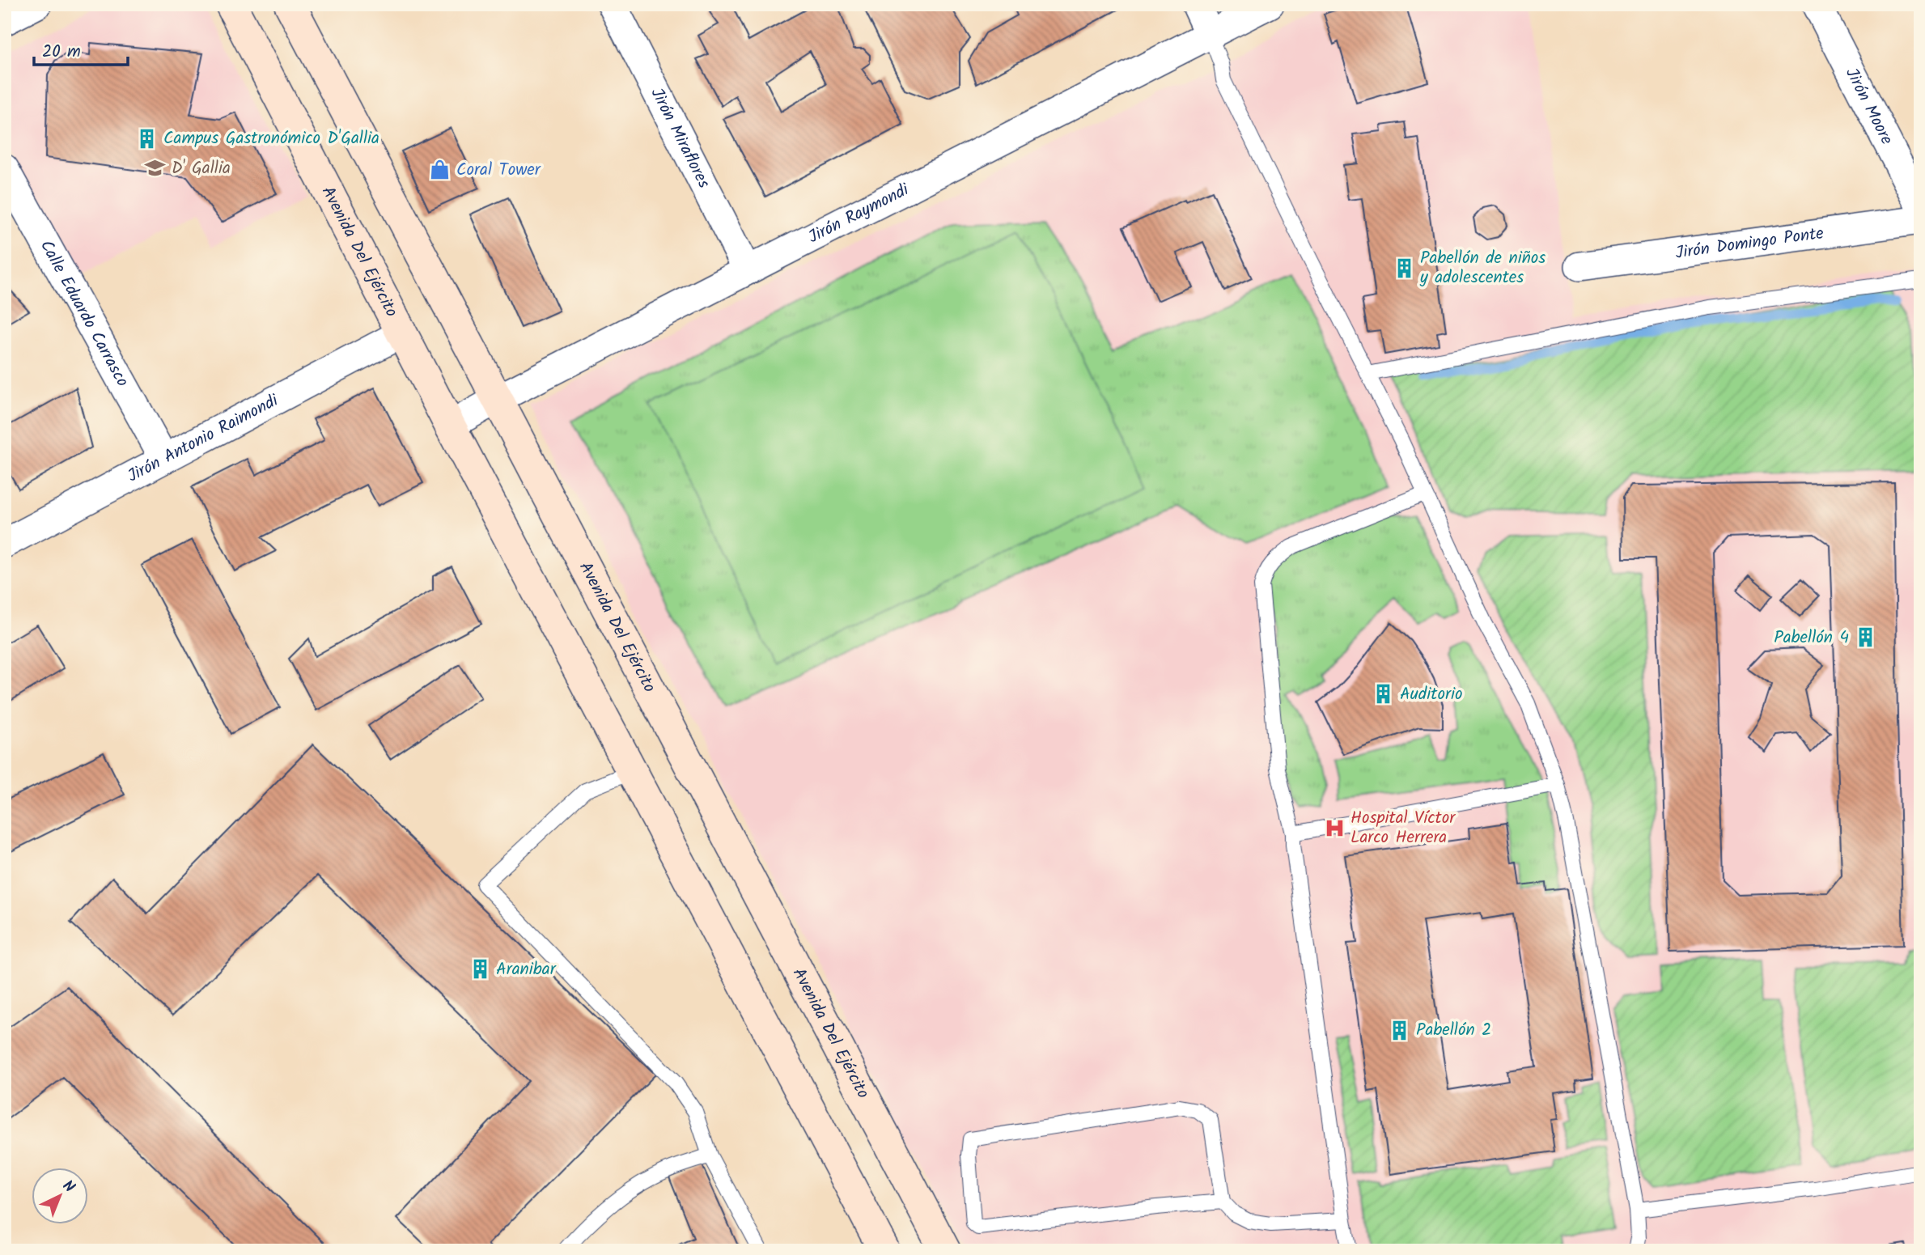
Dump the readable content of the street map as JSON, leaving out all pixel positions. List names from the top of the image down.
{
  "streets": {
    "main road": ["Avenida Del Ejército"],
    "street": [
      "Jirón Moore",
      "Jirón Miraflores",
      "Jirón Raymondi",
      "Jirón Domingo Ponte",
      "Calle Eduardo Carrasco",
      "Jirón Antonio Raimondi"
    ]
  },
  "crossings": [
    ["Jirón Miraflores", "Jirón Raymondi"],
    ["Jirón Raymondi", "Avenida Del Ejército"],
    ["Avenida Del Ejército", "Jirón Antonio Raimondi"],
    ["Calle Eduardo Carrasco", "Jirón Antonio Raimondi"]
  ],
  "places": {
    "building": [
      "Campus Gastronómico D'Gallia",
      "Pabellón de niños y adolescentes",
      "Pabellón 4",
      "Auditorio",
      "Aranibar",
      "Pabellón 2"
    ],
    "school or university": ["D' Gallia"],
    "shop": ["Coral Tower"],
    "hospital": ["Hospital Víctor Larco Herrera"]
  },
  "scale_bar": "20 m",
  "north": "top right"
}
